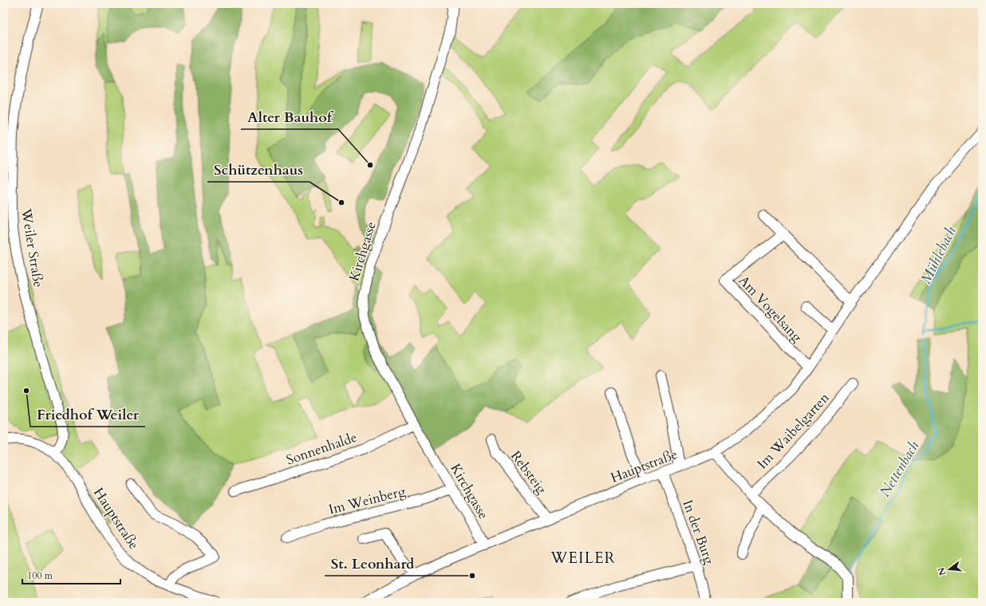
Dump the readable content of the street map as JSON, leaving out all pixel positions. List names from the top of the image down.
{
  "streets": {
    "street": [
      "Weiler Straße",
      "Kirchgasse",
      "Am Vogelsang",
      "Im Waibelgarten",
      "Sonnenhalde",
      "Hauptstraße",
      "Rebsteig",
      "Im Weinberg",
      "In der Burg"
    ]
  },
  "crossings": [
    ["Weiler Straße", "Hauptstraße"],
    ["Kirchgasse", "Sonnenhalde"],
    ["Kirchgasse", "Hauptstraße"],
    ["Kirchgasse", "Im Weinberg"],
    ["Am Vogelsang", "Hauptstraße"],
    ["Hauptstraße", "Rebsteig"],
    ["Hauptstraße", "In der Burg"]
  ],
  "districts": ["WEILER"],
  "water": ["Mühlebach", "Nettenbach"],
  "places": [
    "Alter Bauhof",
    "Schützenhaus",
    "Friedhof Weiler",
    "St. Leonhard"
  ],
  "scale_bar": "100 m",
  "north": "left"
}
